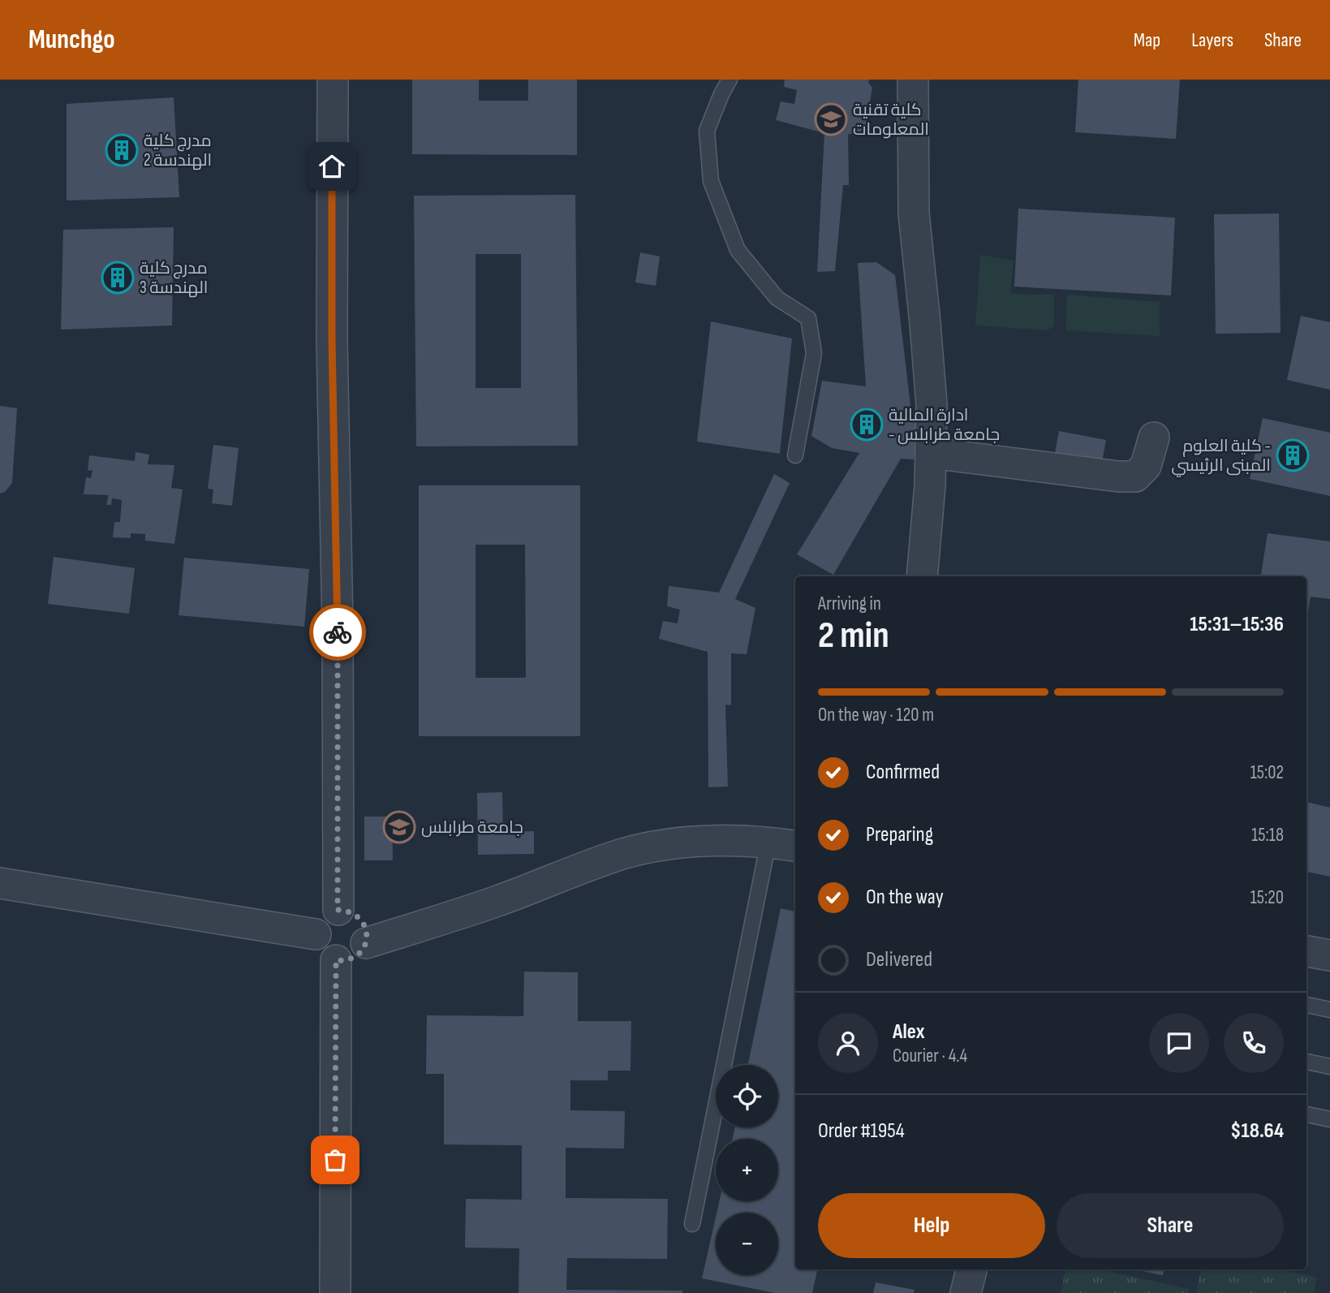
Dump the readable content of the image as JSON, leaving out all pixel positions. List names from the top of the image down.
{
  "places": {
    "school or university": ["كلية تقنية المعلومات", "جامعة طرابلس"],
    "building": [
      "مدرج كلية الهندسة 2",
      "مدرج كلية الهندسة 3",
      "ادارة المالية - جامعة طرابلس",
      "كلية العلوم - المبنى الرئيسي"
    ]
  },
  "page": {
    "header": "Munchgo",
    "nav": ["Map", "Layers", "Share"],
    "heading": ["2 min", "Arriving in", "15:31–15:36"],
    "panel": [
      "Alex",
      "Courier · 4.4",
      "Order #1954",
      "$18.64"
    ],
    "bar": "On the way · 120 m",
    "list": [
      ["Confirmed", "15:02"],
      ["Preparing", "15:18"],
      ["On the way", "15:20"],
      "Delivered"
    ],
    "map_buttons": ["+", "−"],
    "buttons": ["Help", "Share"]
  }
}
